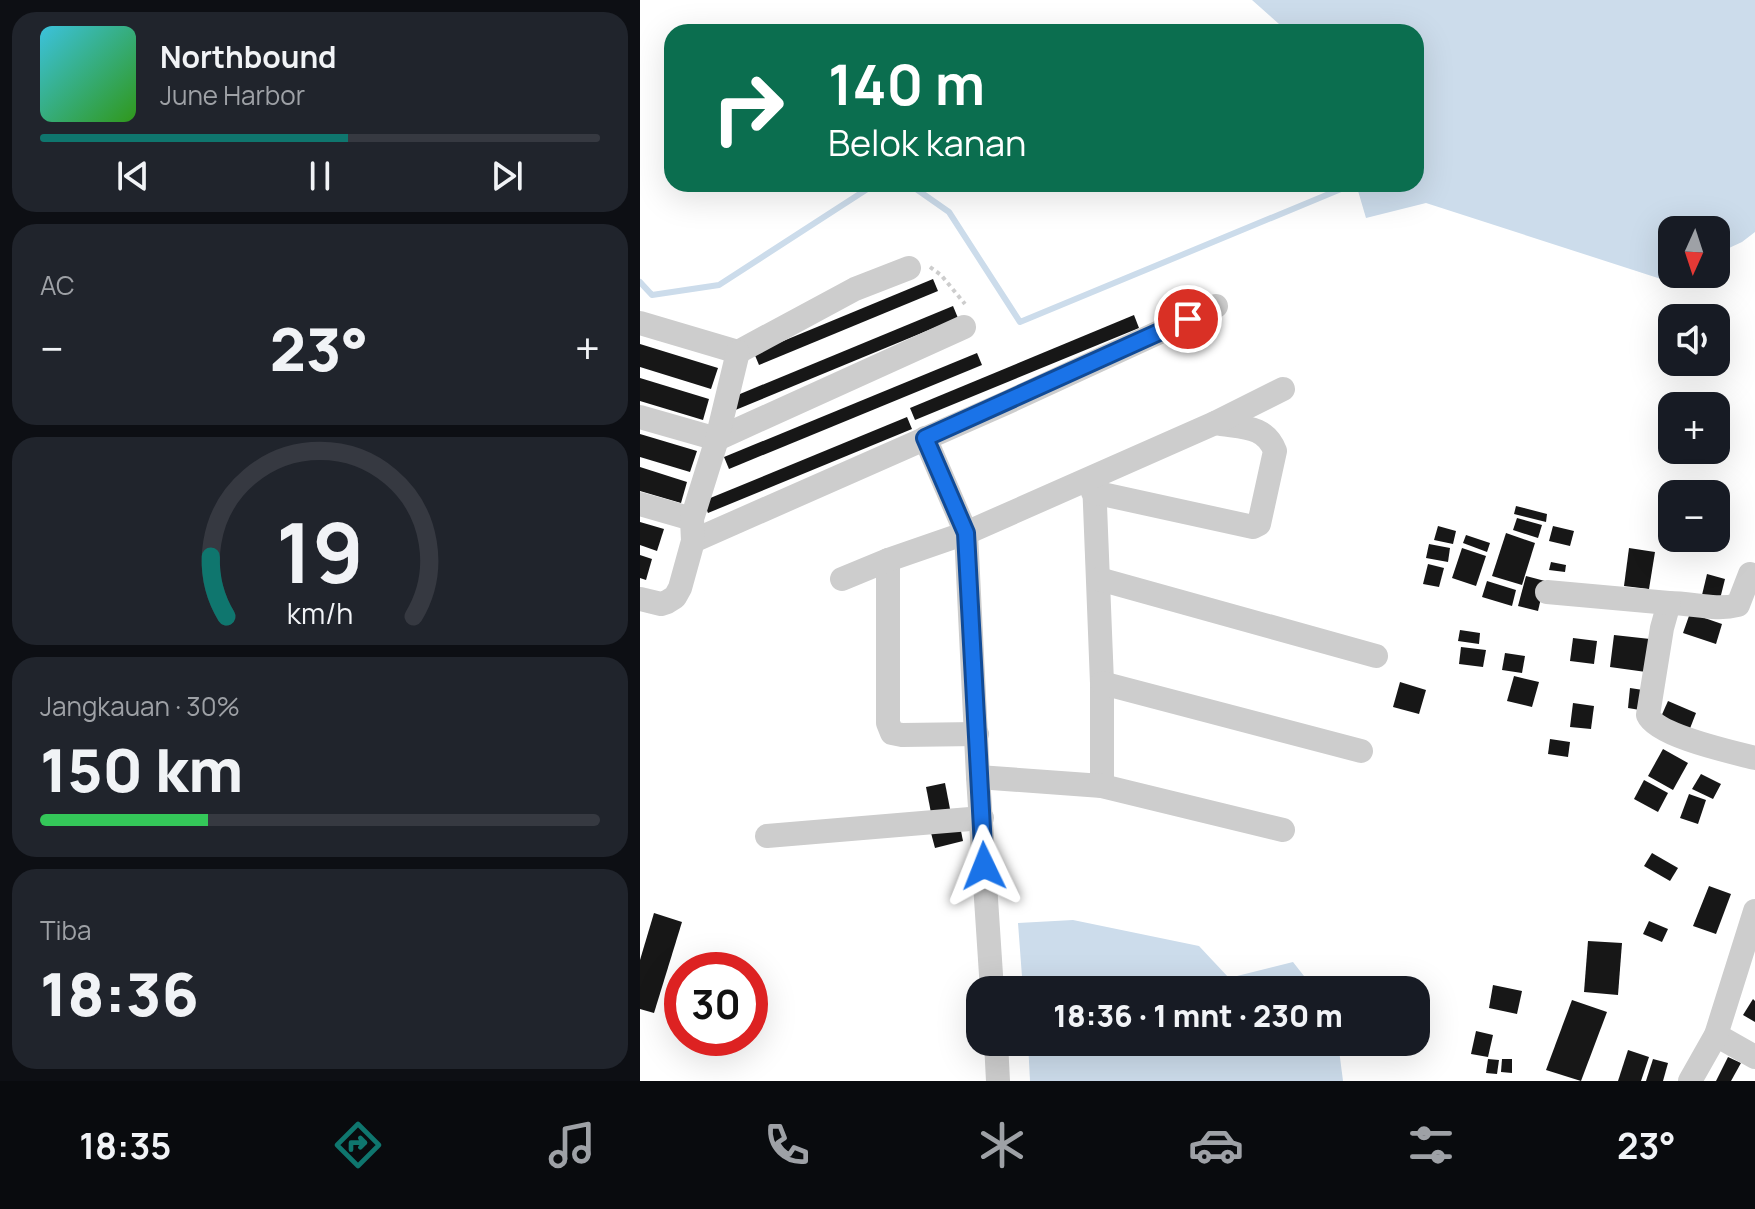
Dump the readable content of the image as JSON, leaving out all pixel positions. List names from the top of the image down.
{
  "north": "bottom",
  "page": {
    "turn": ["140 m", "Belok kanan"],
    "song": ["Northbound", "June Harbor"],
    "map_buttons": ["+", "−"],
    "tile": [
      "AC",
      ["Jangkauan · 30%", "150 km"],
      ["Tiba", "18:36"]
    ],
    "heat": ["−", "23°", "+"],
    "limit": "30",
    "trip": "18:36 · 1 mnt · 230 m",
    "tabs": ["18:35", "23°"],
    "gauge": ["19", "km/h"]
  }
}
